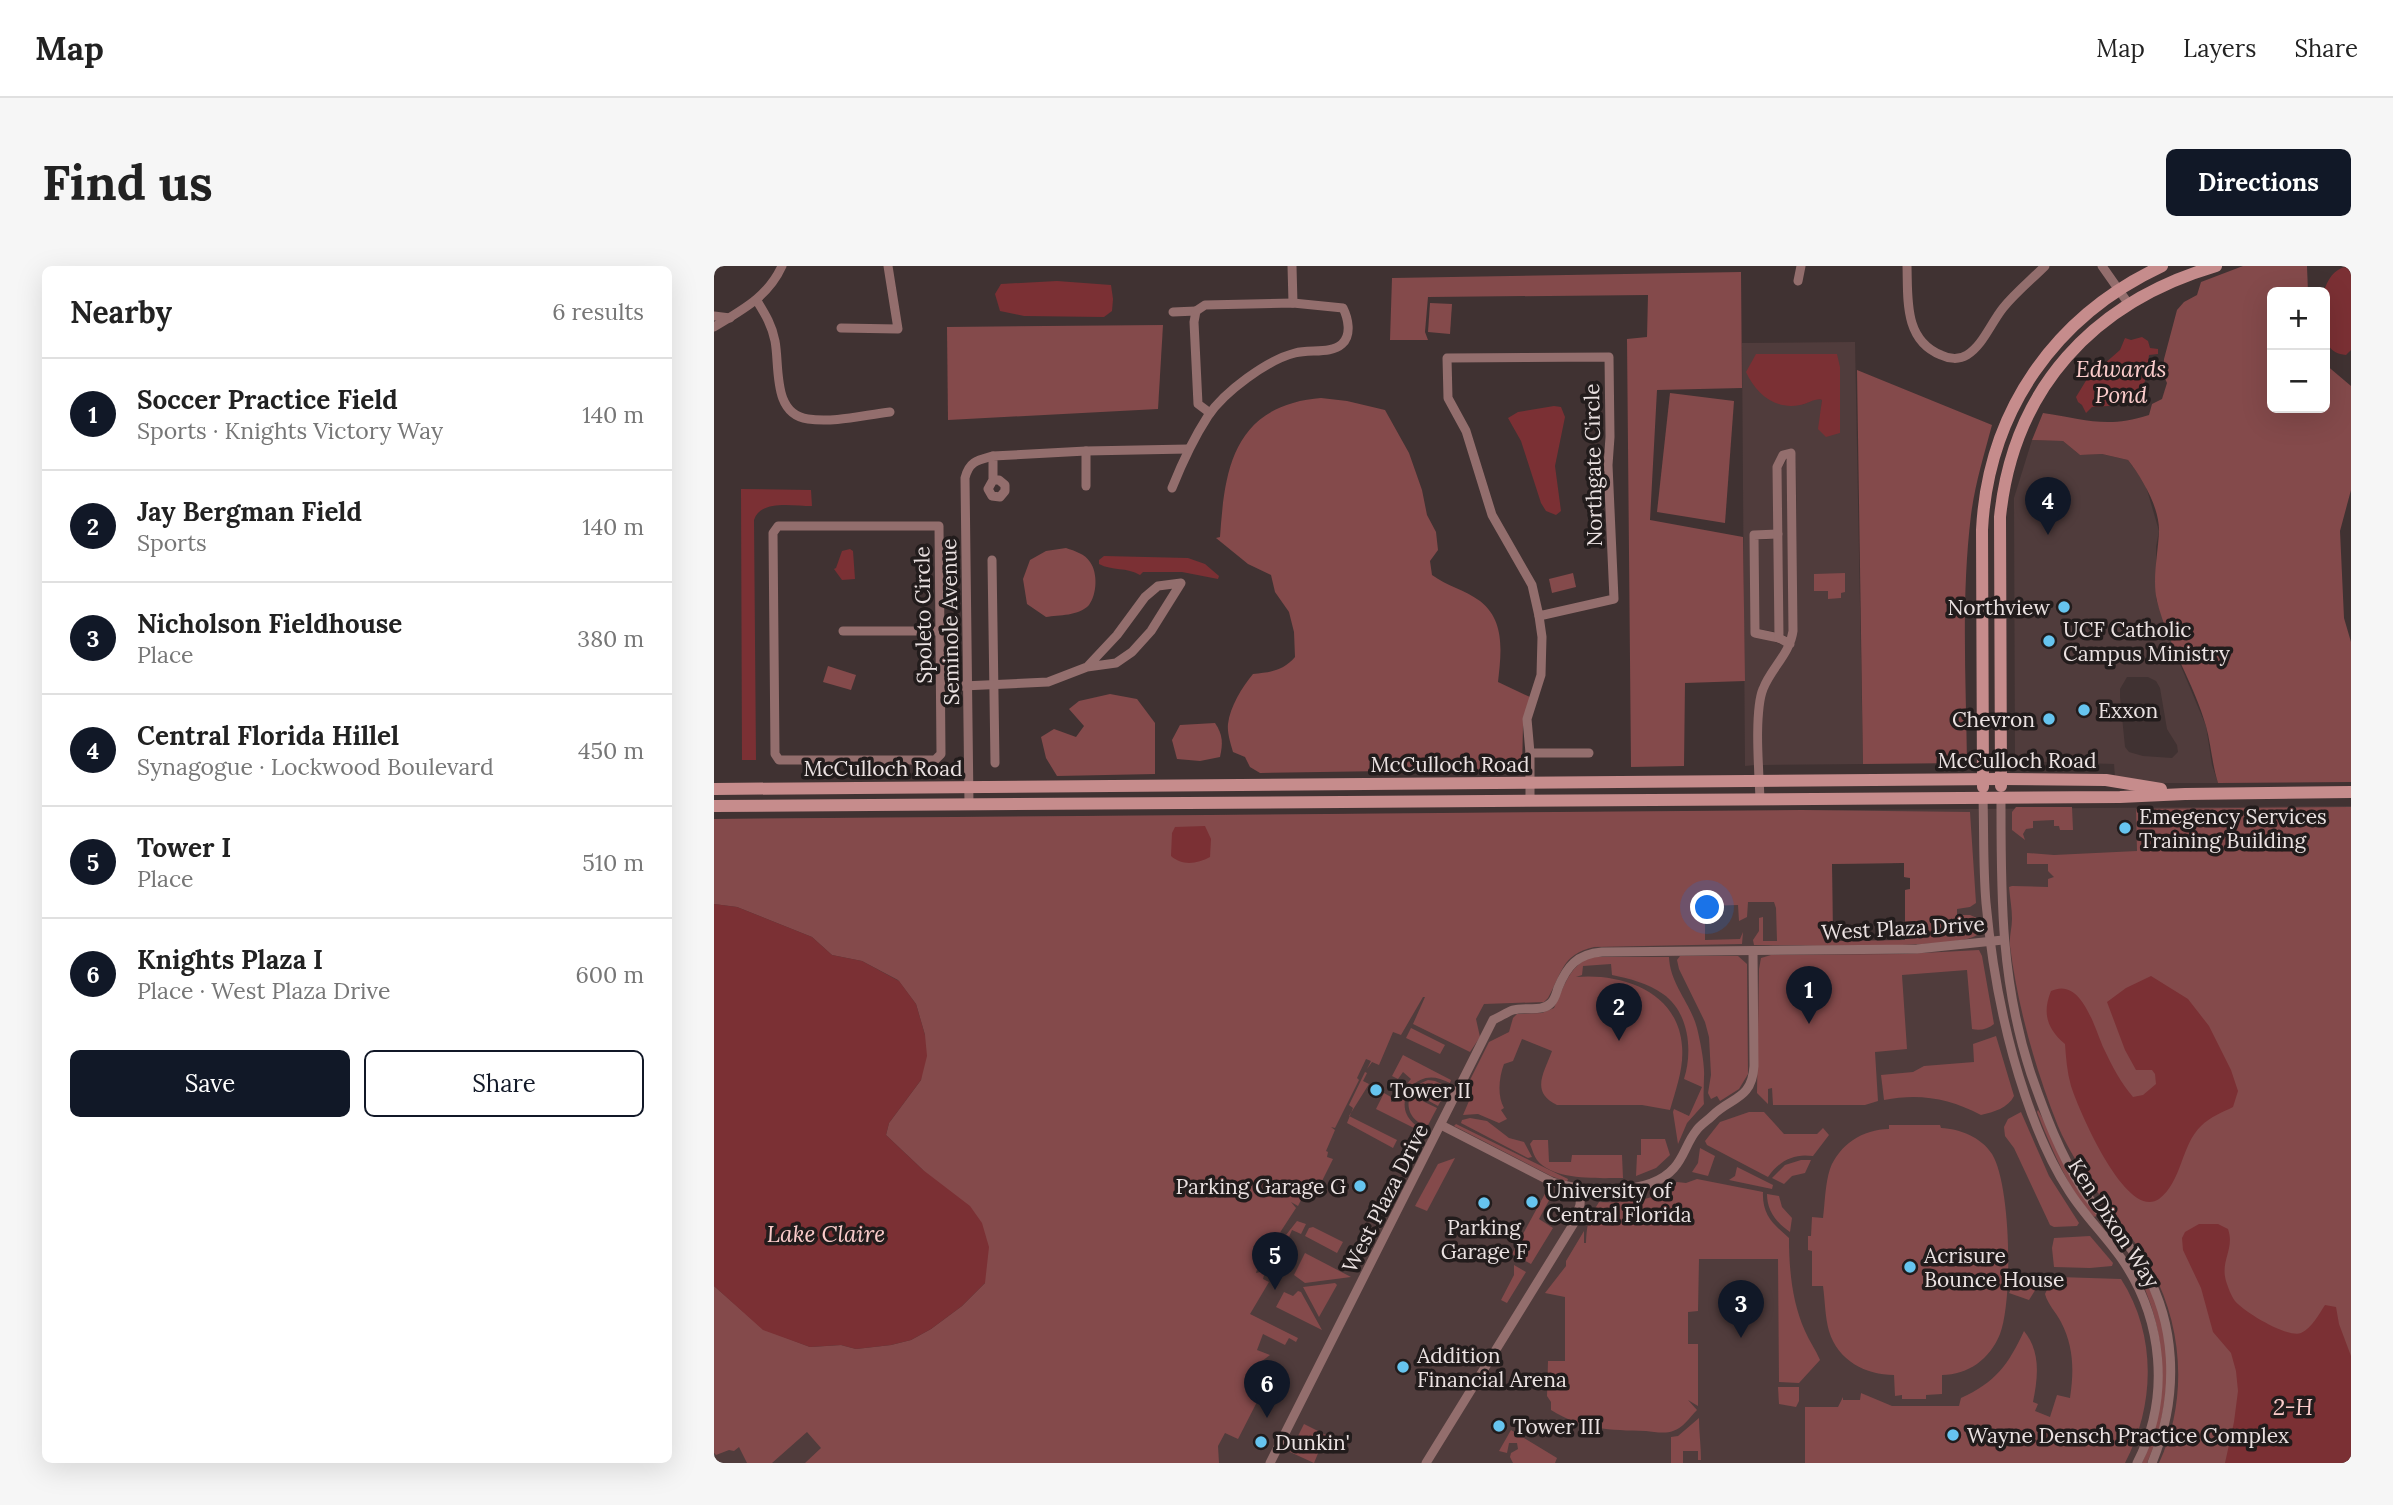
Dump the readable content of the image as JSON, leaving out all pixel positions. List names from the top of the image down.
{
  "streets": {
    "main road": ["McCulloch Road"],
    "street": [
      "Northgate Circle",
      "Spoleto Circle",
      "Seminole Avenue",
      "West Plaza Drive",
      "Ken Dixon Way"
    ]
  },
  "crossings": [
    ["Northgate Circle", "McCulloch Road"],
    ["Seminole Avenue", "McCulloch Road"],
    ["McCulloch Road", "Ken Dixon Way"],
    ["West Plaza Drive", "Ken Dixon Way"]
  ],
  "water": ["Edwards Pond", "Lake Claire", "2-H"],
  "places": [
    "Northview",
    "UCF Catholic Campus Ministry",
    "Exxon",
    "Chevron",
    "Emegency Services Training Building",
    "Tower II",
    "Parking Garage G",
    "University of Central Florida",
    "Parking Garage F",
    "Acrisure Bounce House",
    "Addition Financial Arena",
    "Tower III",
    "Wayne Densch Practice Complex",
    "Dunkin'"
  ],
  "page": {
    "header": "Map",
    "nav": ["Map", "Layers", "Share"],
    "buttons": [
      "Directions",
      ["Save", "Share"]
    ],
    "title": "Find us",
    "heading": ["Nearby", "6 results"],
    "map_buttons": ["+", "−"],
    "list": [
      {
        "mark": "1",
        "name": "Soccer Practice Field",
        "note": "Sports · Knights Victory Way",
        "value": "140 m"
      },
      {
        "mark": "2",
        "name": "Jay Bergman Field",
        "note": "Sports",
        "value": "140 m"
      },
      {
        "mark": "3",
        "name": "Nicholson Fieldhouse",
        "note": "Place",
        "value": "380 m"
      },
      {
        "mark": "4",
        "name": "Central Florida Hillel",
        "note": "Synagogue · Lockwood Boulevard",
        "value": "450 m"
      },
      {
        "mark": "5",
        "name": "Tower I",
        "note": "Place",
        "value": "510 m"
      },
      {
        "mark": "6",
        "name": "Knights Plaza I",
        "note": "Place · West Plaza Drive",
        "value": "600 m"
      }
    ],
    "pins": [
      "4",
      "1",
      "2",
      "5",
      "3",
      "6"
    ]
  }
}
